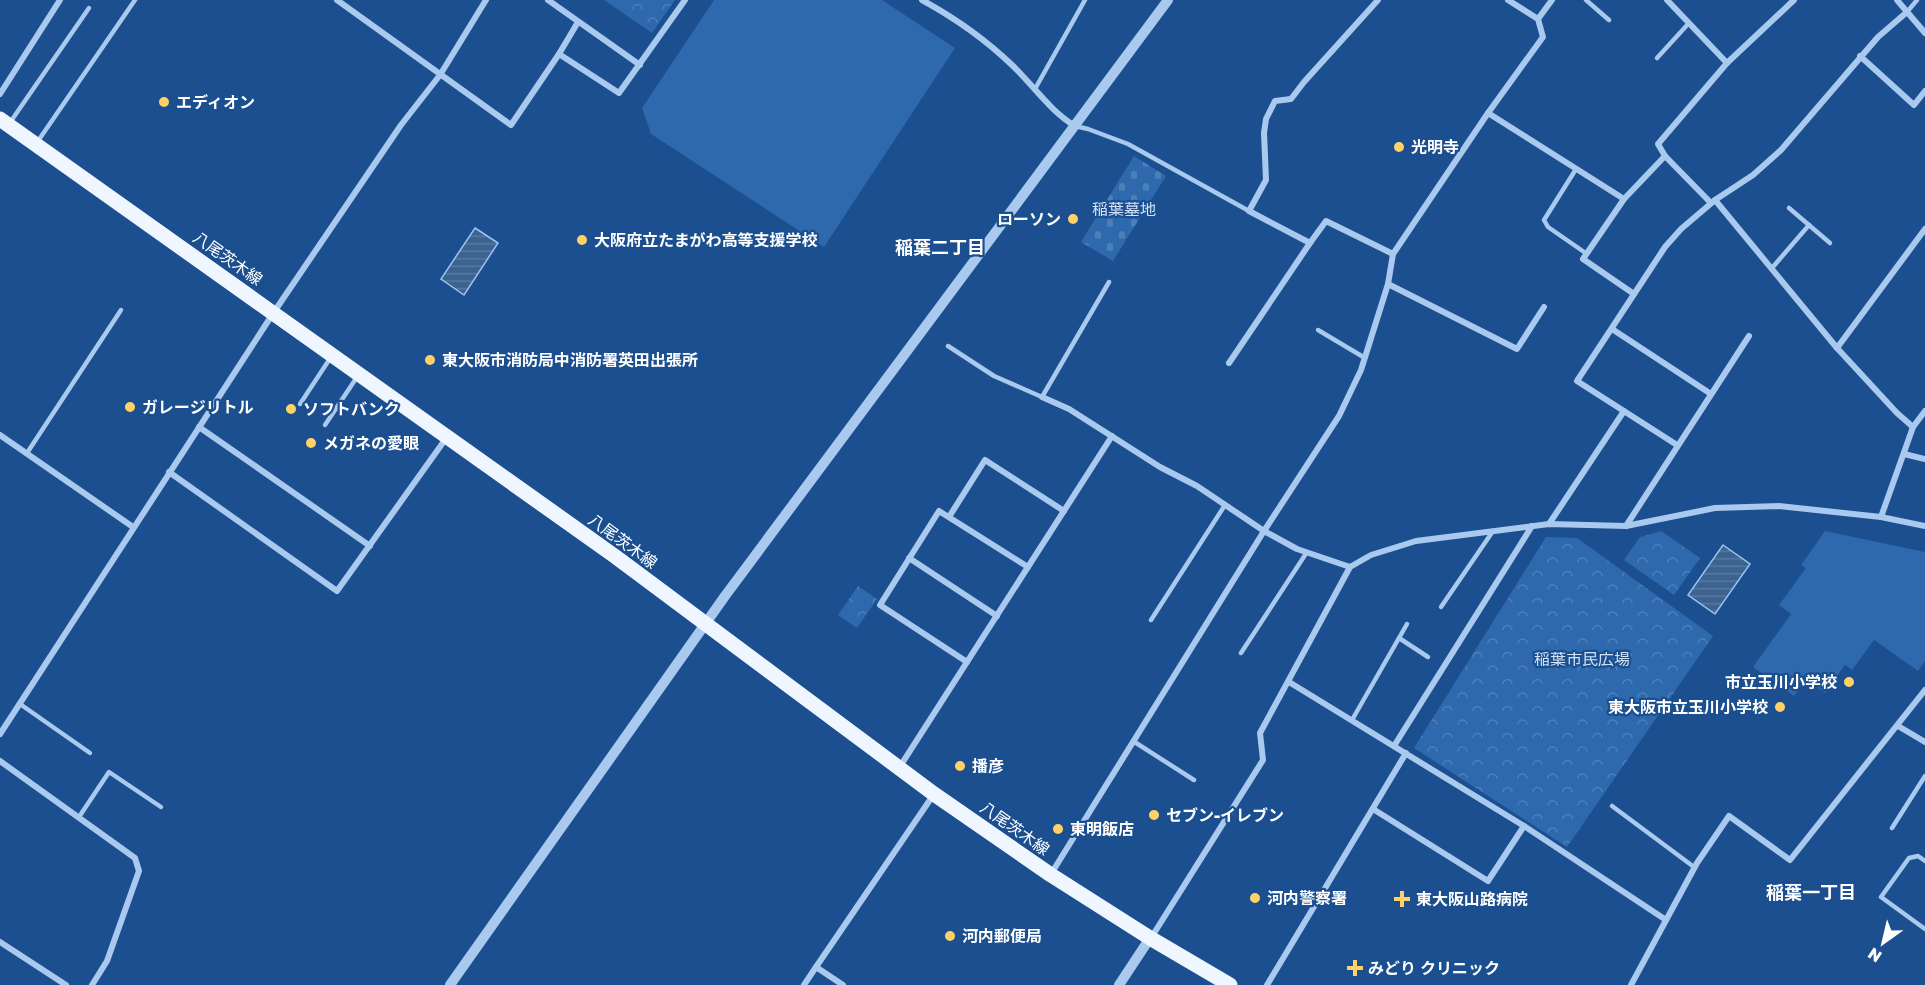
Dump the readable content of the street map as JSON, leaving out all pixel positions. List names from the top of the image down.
{
  "streets": {
    "main road": ["八尾茨木線"]
  },
  "districts": ["稲葉二丁目", "稲葉一丁目"],
  "parks": ["稲葉墓地", "稲葉市民広場"],
  "places": {
    "other": [
      "エディオン",
      "光明寺",
      "ローソン",
      "大阪府立たまがわ高等支援学校",
      "東大阪市消防局中消防署英田出張所",
      "ガレージリトル",
      "ソフトバンク",
      "メガネの愛眼",
      "市立玉川小学校",
      "東大阪市立玉川小学校",
      "播彦",
      "セブン-イレブン",
      "東明飯店",
      "河内警察署",
      "河内郵便局"
    ],
    "health": ["東大阪山路病院", "みどり クリニック"]
  },
  "north": "bottom left"
}
